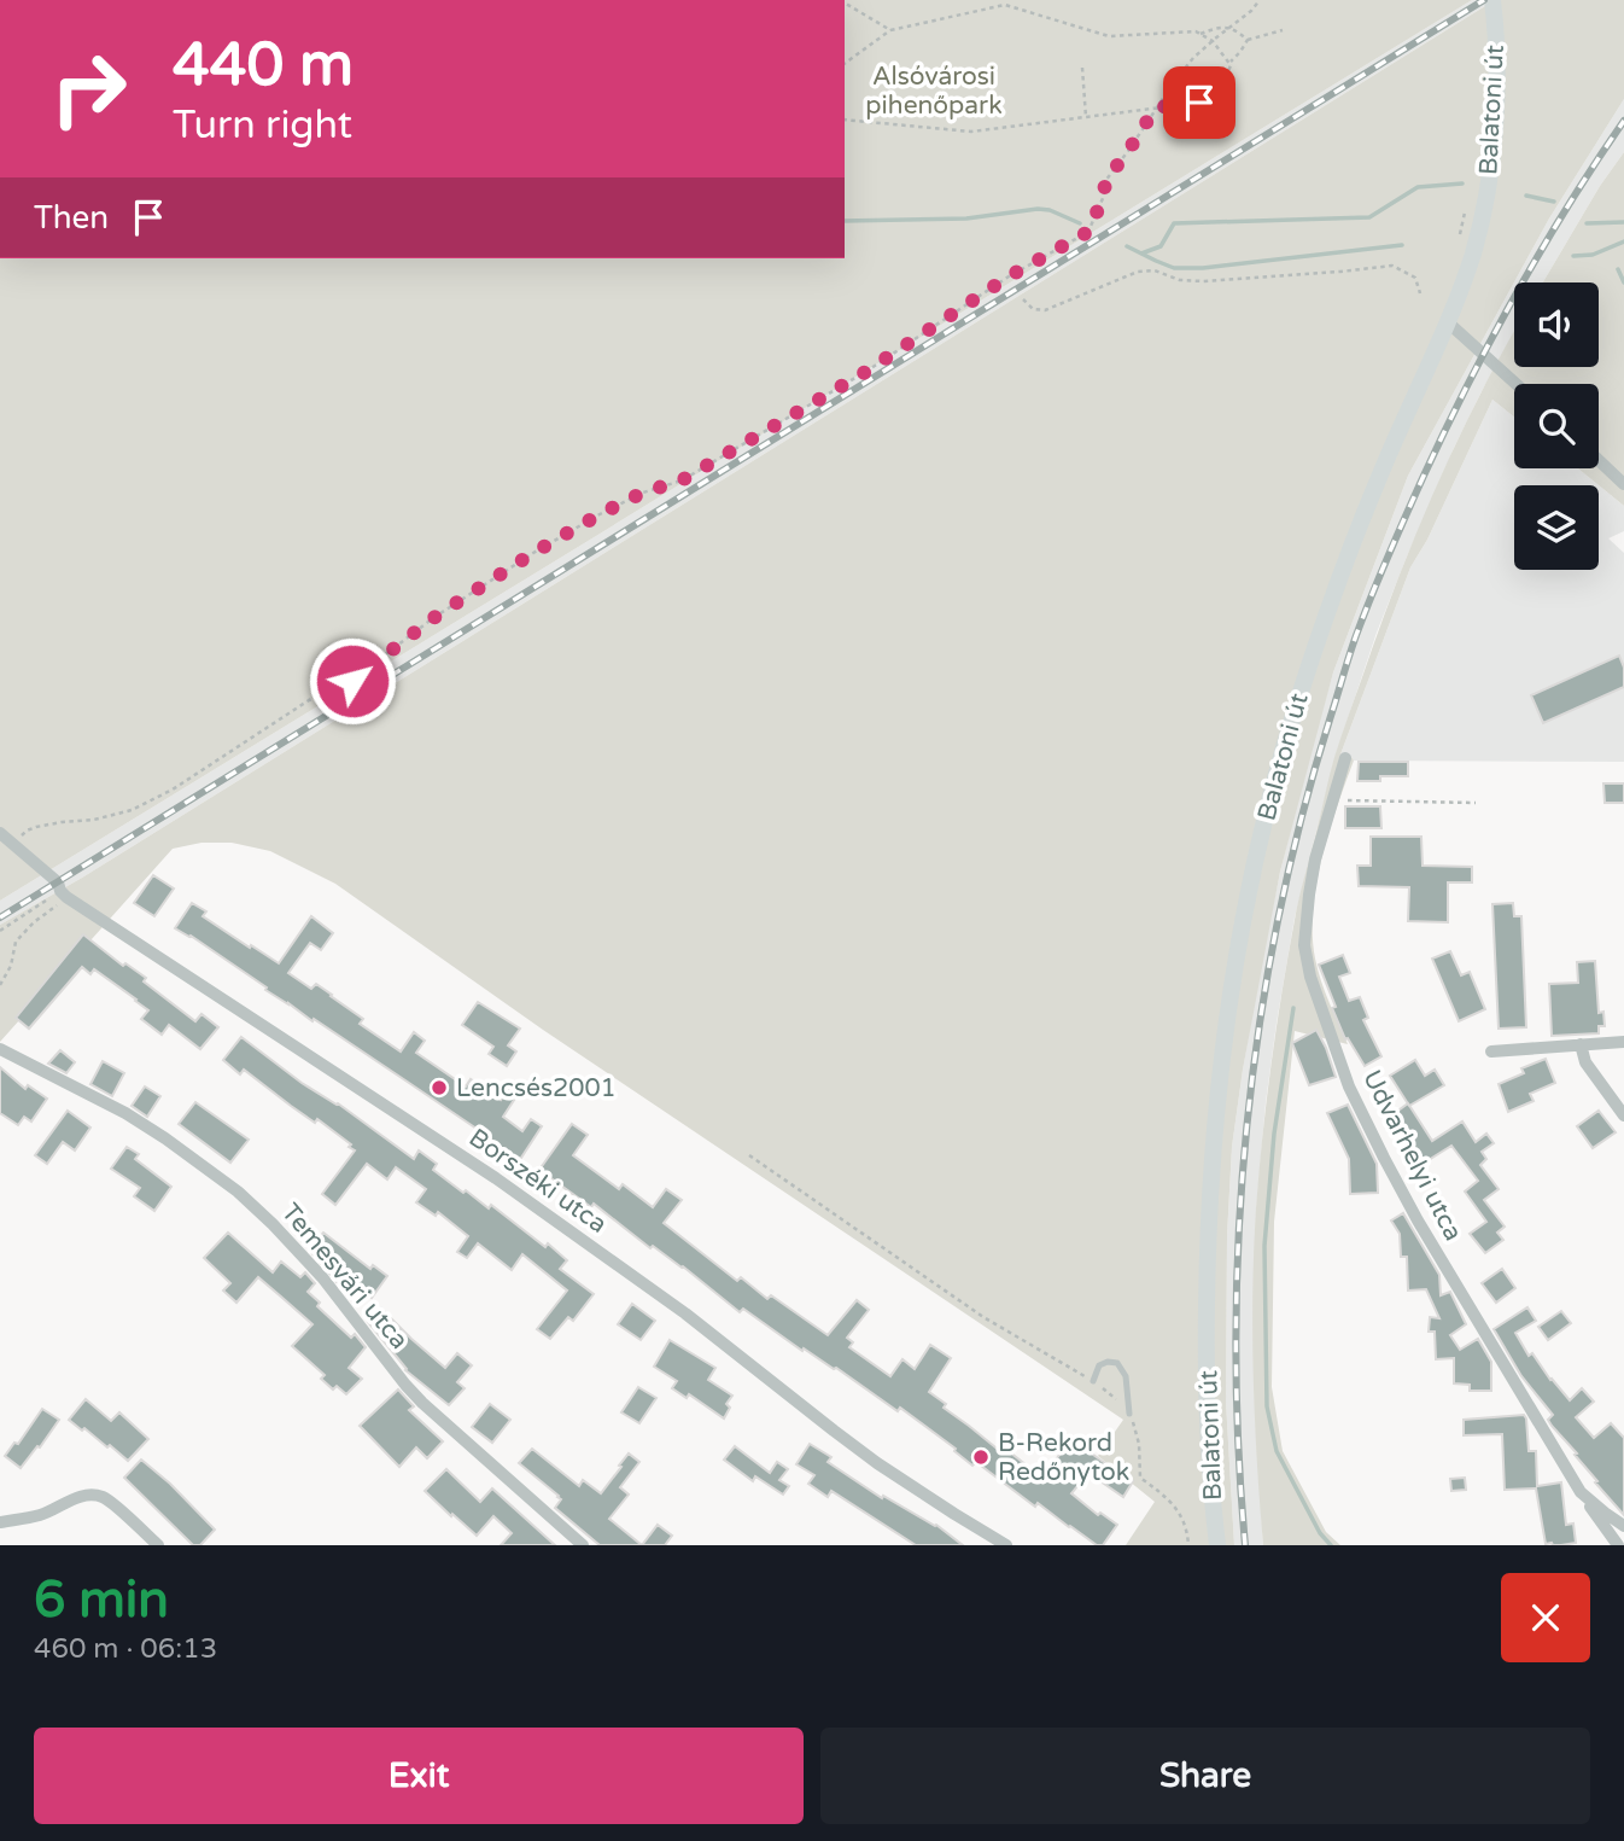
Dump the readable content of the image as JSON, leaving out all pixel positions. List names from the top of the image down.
{
  "streets": {
    "main road": ["Balatoni út"],
    "street": ["Udvarhelyi utca", "Borszéki utca", "Temesvári utca"]
  },
  "parks": ["Alsóvárosi pihenőpark"],
  "places": ["Lencsés2001", "B-Rekord Redőnytok"],
  "page": {
    "turn": ["440 m", "Turn right"],
    "then": "Then",
    "heading": ["6 min", "460 m · 06:13"],
    "buttons": ["Exit", "Share"]
  }
}
